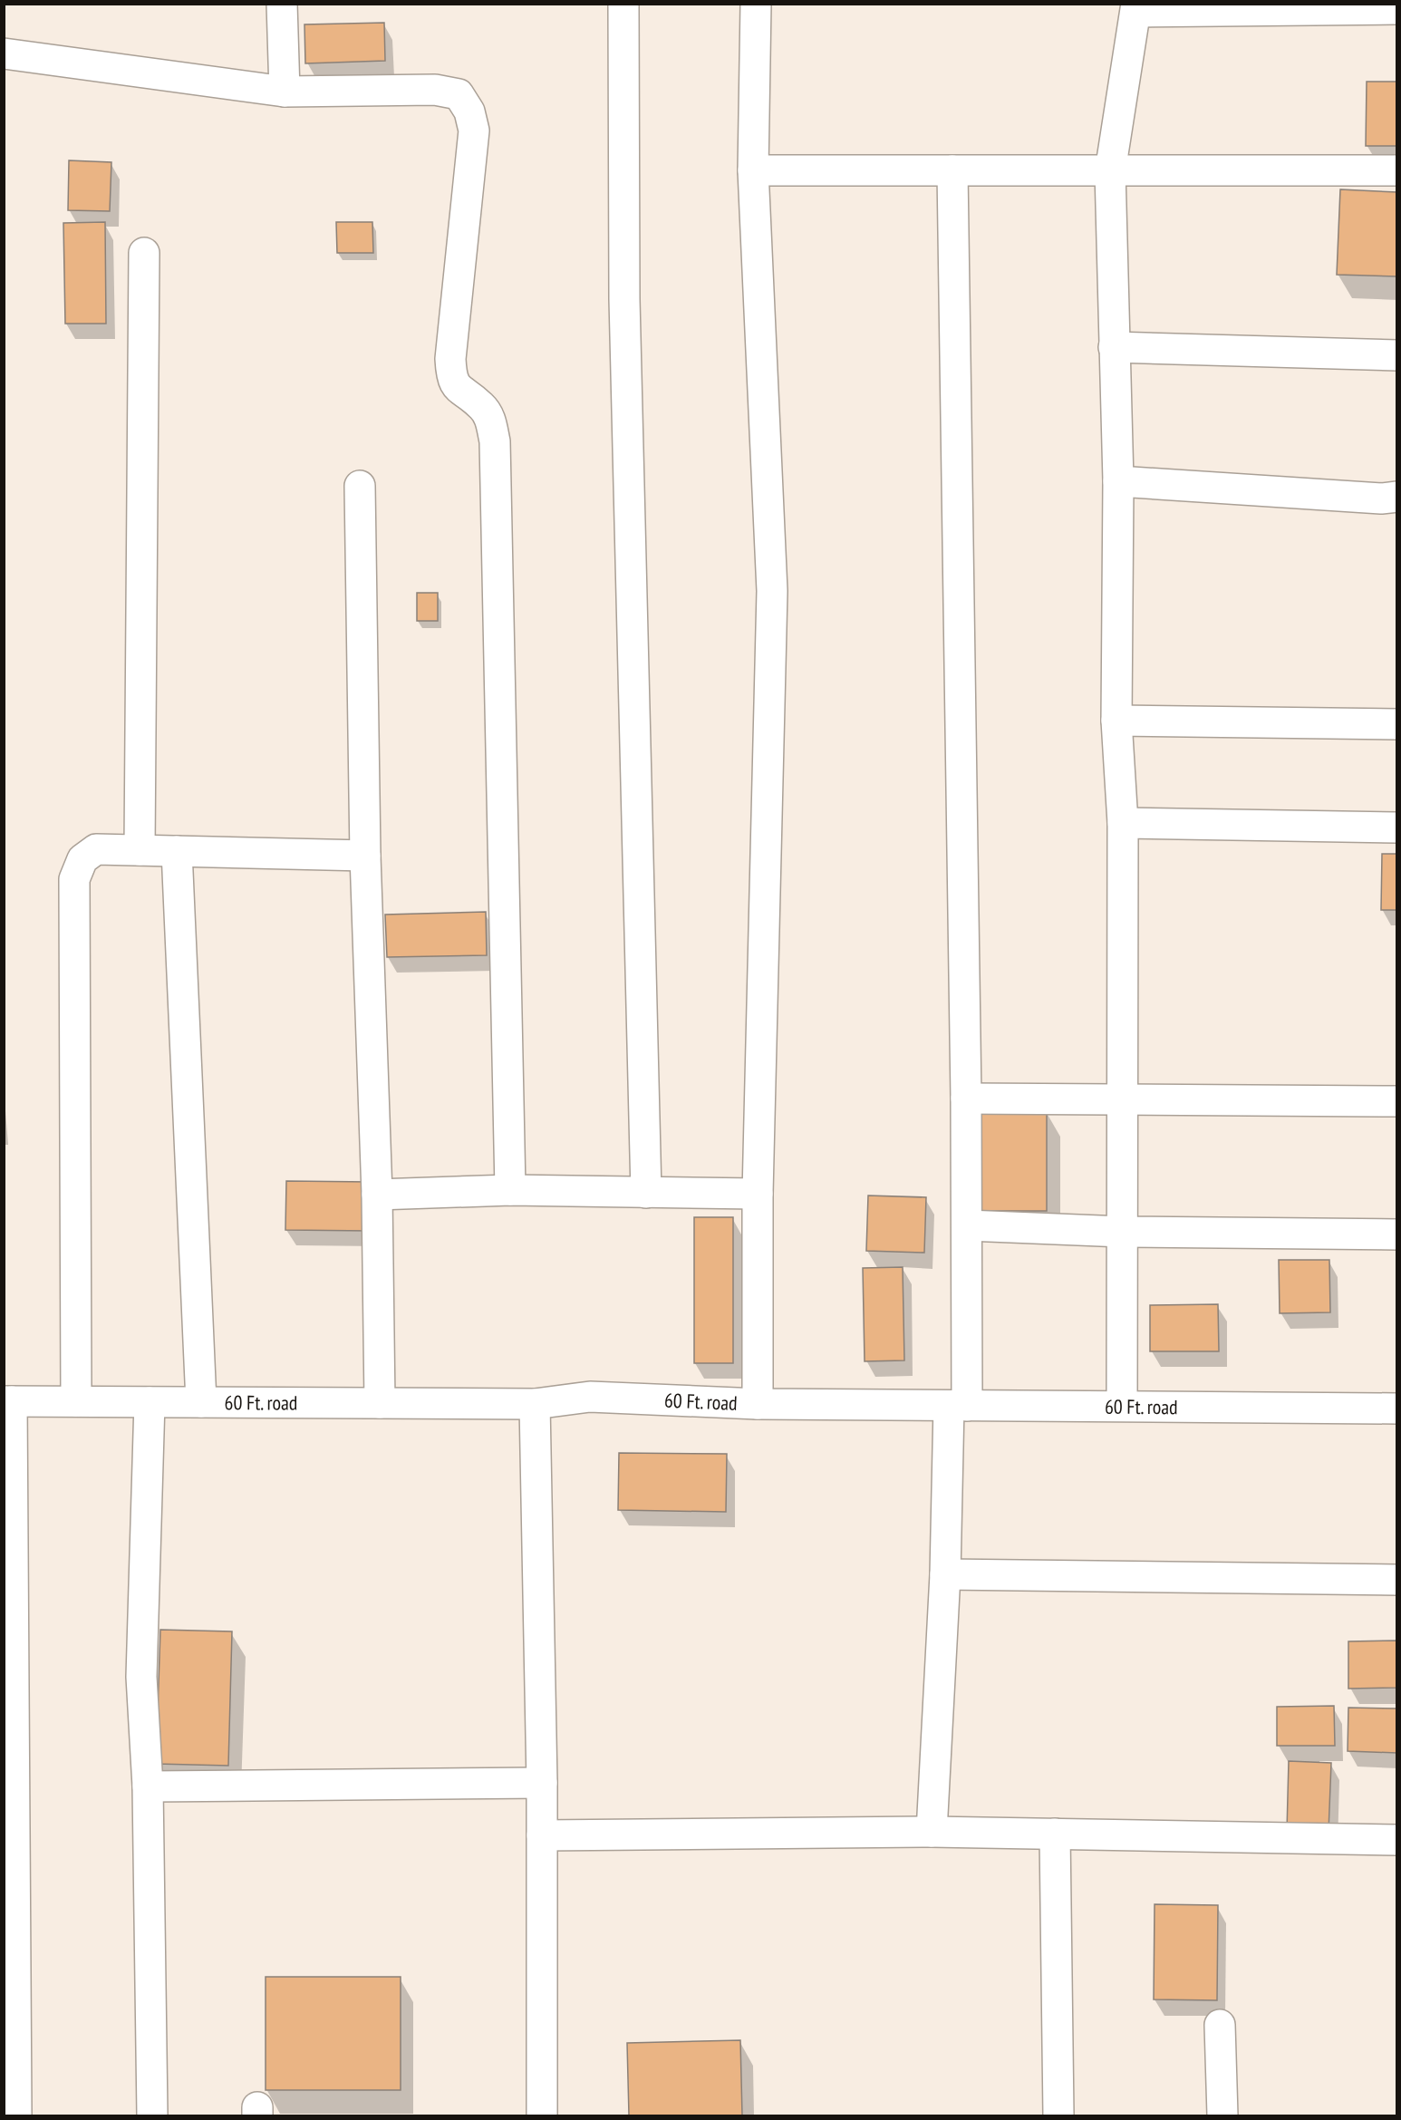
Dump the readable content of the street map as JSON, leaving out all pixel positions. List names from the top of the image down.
{
  "streets": {
    "street": ["60 Ft. road"]
  }
}
